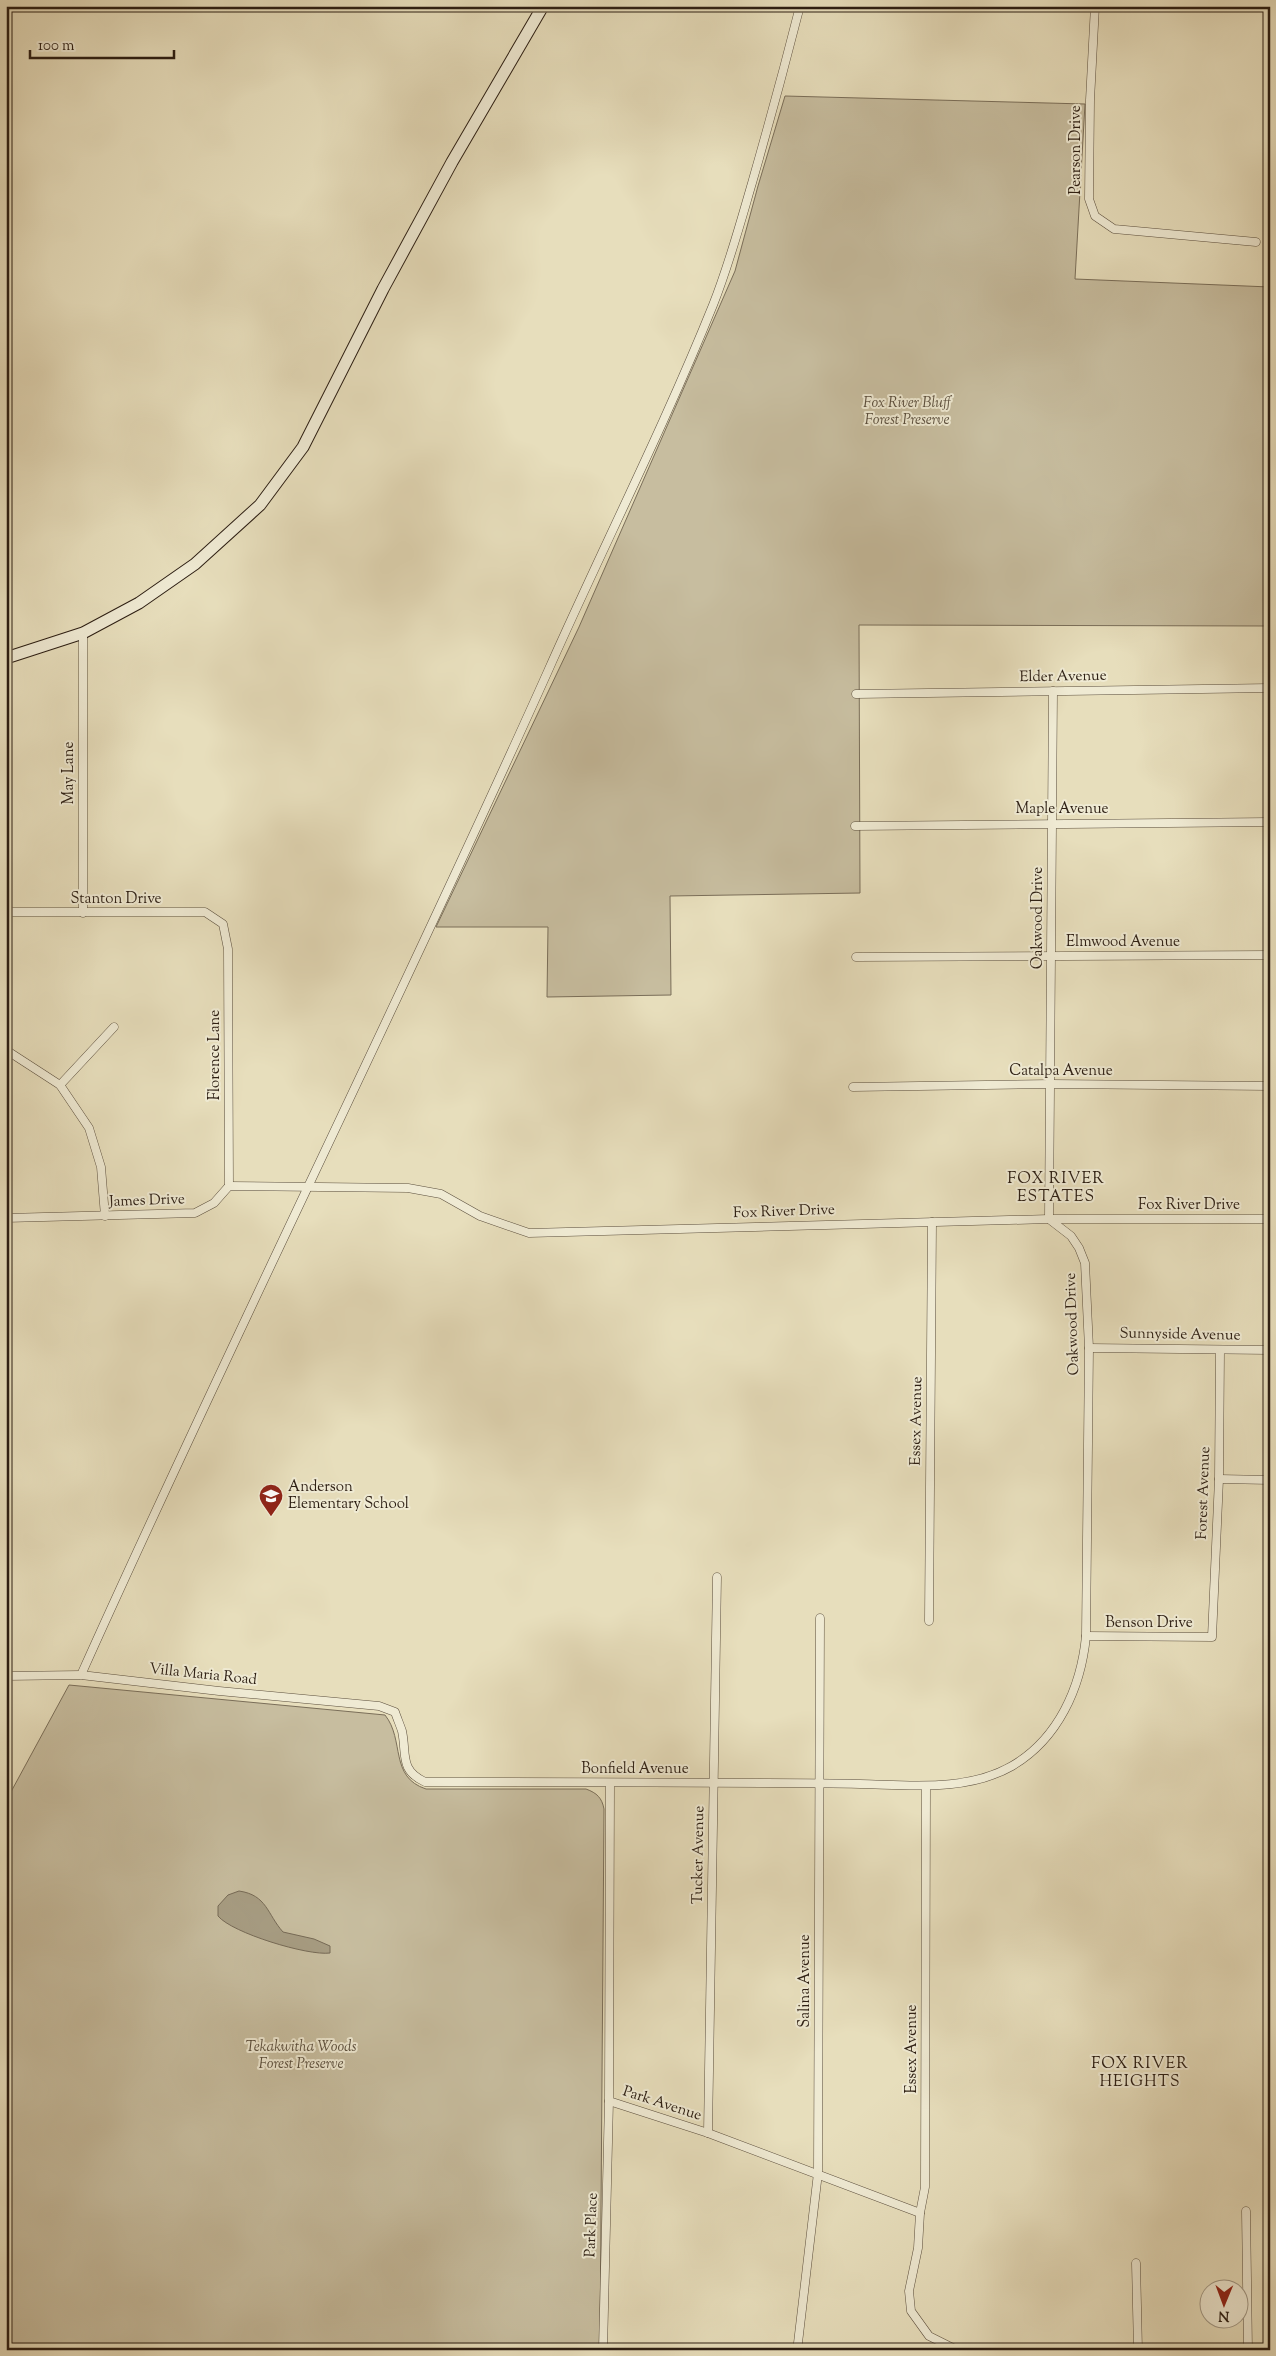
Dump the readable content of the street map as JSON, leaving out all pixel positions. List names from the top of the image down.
{
  "streets": {
    "street": [
      "Pearson Drive",
      "Elder Avenue",
      "May Lane",
      "Maple Avenue",
      "Stanton Drive",
      "Oakwood Drive",
      "Elmwood Avenue",
      "Florence Lane",
      "Catalpa Avenue",
      "James Drive",
      "Fox River Drive",
      "Sunnyside Avenue",
      "Essex Avenue",
      "Forest Avenue",
      "Benson Drive",
      "Villa Maria Road",
      "Bonfield Avenue",
      "Tucker Avenue",
      "Salina Avenue",
      "Park Avenue",
      "Park Place"
    ]
  },
  "crossings": [
    ["Elder Avenue", "Oakwood Drive"],
    ["May Lane", "Stanton Drive"],
    ["Maple Avenue", "Oakwood Drive"],
    ["Stanton Drive", "Florence Lane"],
    ["Oakwood Drive", "Elmwood Avenue"],
    ["Oakwood Drive", "Catalpa Avenue"],
    ["Oakwood Drive", "Fox River Drive"],
    ["Oakwood Drive", "Sunnyside Avenue"],
    ["Oakwood Drive", "Essex Avenue"],
    ["Oakwood Drive", "Benson Drive"],
    ["Oakwood Drive", "Bonfield Avenue"],
    ["Florence Lane", "James Drive"],
    ["Fox River Drive", "Essex Avenue"],
    ["Sunnyside Avenue", "Forest Avenue"],
    ["Essex Avenue", "Bonfield Avenue"],
    ["Essex Avenue", "Park Avenue"],
    ["Forest Avenue", "Benson Drive"],
    ["Villa Maria Road", "Bonfield Avenue"],
    ["Bonfield Avenue", "Tucker Avenue"],
    ["Bonfield Avenue", "Salina Avenue"],
    ["Bonfield Avenue", "Park Avenue"],
    ["Tucker Avenue", "Park Avenue"],
    ["Salina Avenue", "Park Avenue"],
    ["Park Avenue", "Park Place"]
  ],
  "districts": ["FOX RIVER ESTATES", "FOX RIVER HEIGHTS"],
  "parks": ["Fox River Bluff Forest Preserve", "Tekakwitha Woods Forest Preserve"],
  "places": {
    "school or university": ["Anderson Elementary School"]
  },
  "scale_bar": "100 m",
  "north": "bottom"
}
